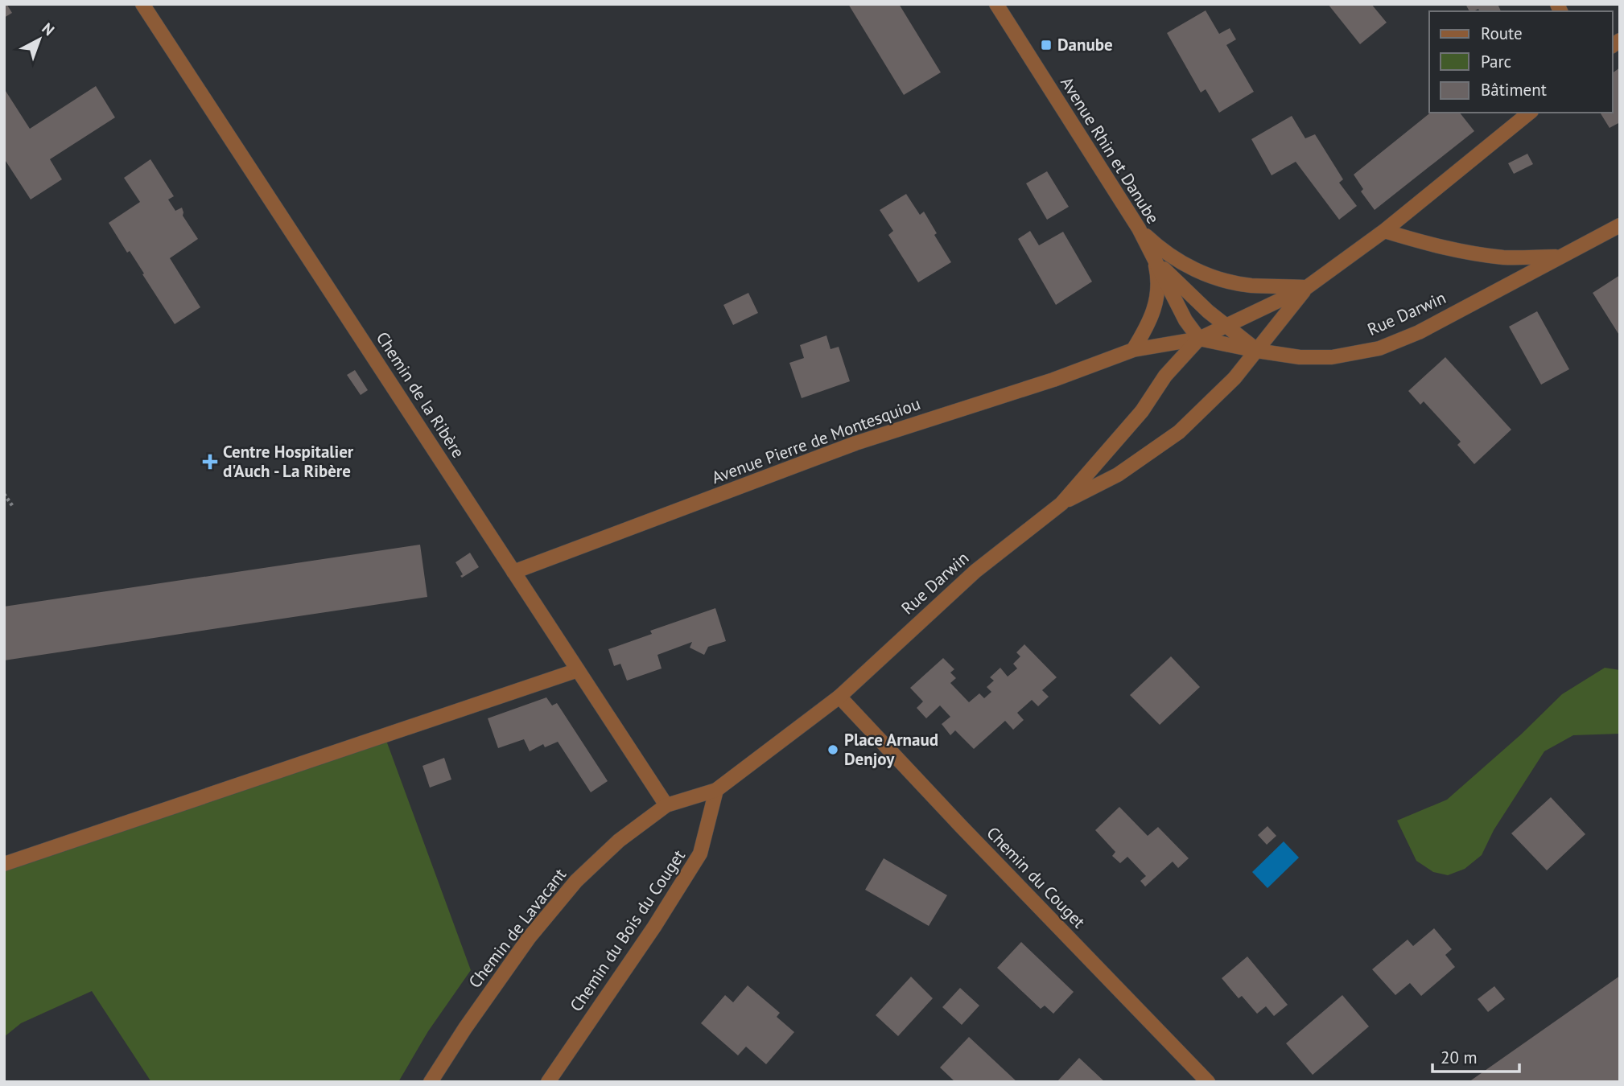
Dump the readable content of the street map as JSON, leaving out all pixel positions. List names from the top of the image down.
{
  "streets": {
    "street": [
      "Avenue Rhin et Danube",
      "Rue Darwin",
      "Chemin de la Ribère",
      "Avenue Pierre de Montesquiou",
      "Chemin du Couget",
      "Chemin de Lavacant",
      "Chemin du Bois du Couget"
    ]
  },
  "crossings": [
    ["Avenue Rhin et Danube", "Rue Darwin"],
    ["Avenue Rhin et Danube", "Avenue Pierre de Montesquiou"],
    ["Rue Darwin", "Avenue Pierre de Montesquiou"],
    ["Rue Darwin", "Chemin du Couget"],
    ["Chemin de la Ribère", "Avenue Pierre de Montesquiou"],
    ["Chemin de la Ribère", "Chemin de Lavacant"],
    ["Chemin de Lavacant", "Chemin du Bois du Couget"]
  ],
  "places": {
    "transit": ["Danube"],
    "health": ["Centre Hospitalier d'Auch - La Ribère"],
    "other": ["Place Arnaud Denjoy"]
  },
  "legend": ["Route", "Parc", "Bâtiment"],
  "scale_bar": "20 m",
  "north": "top right"
}
